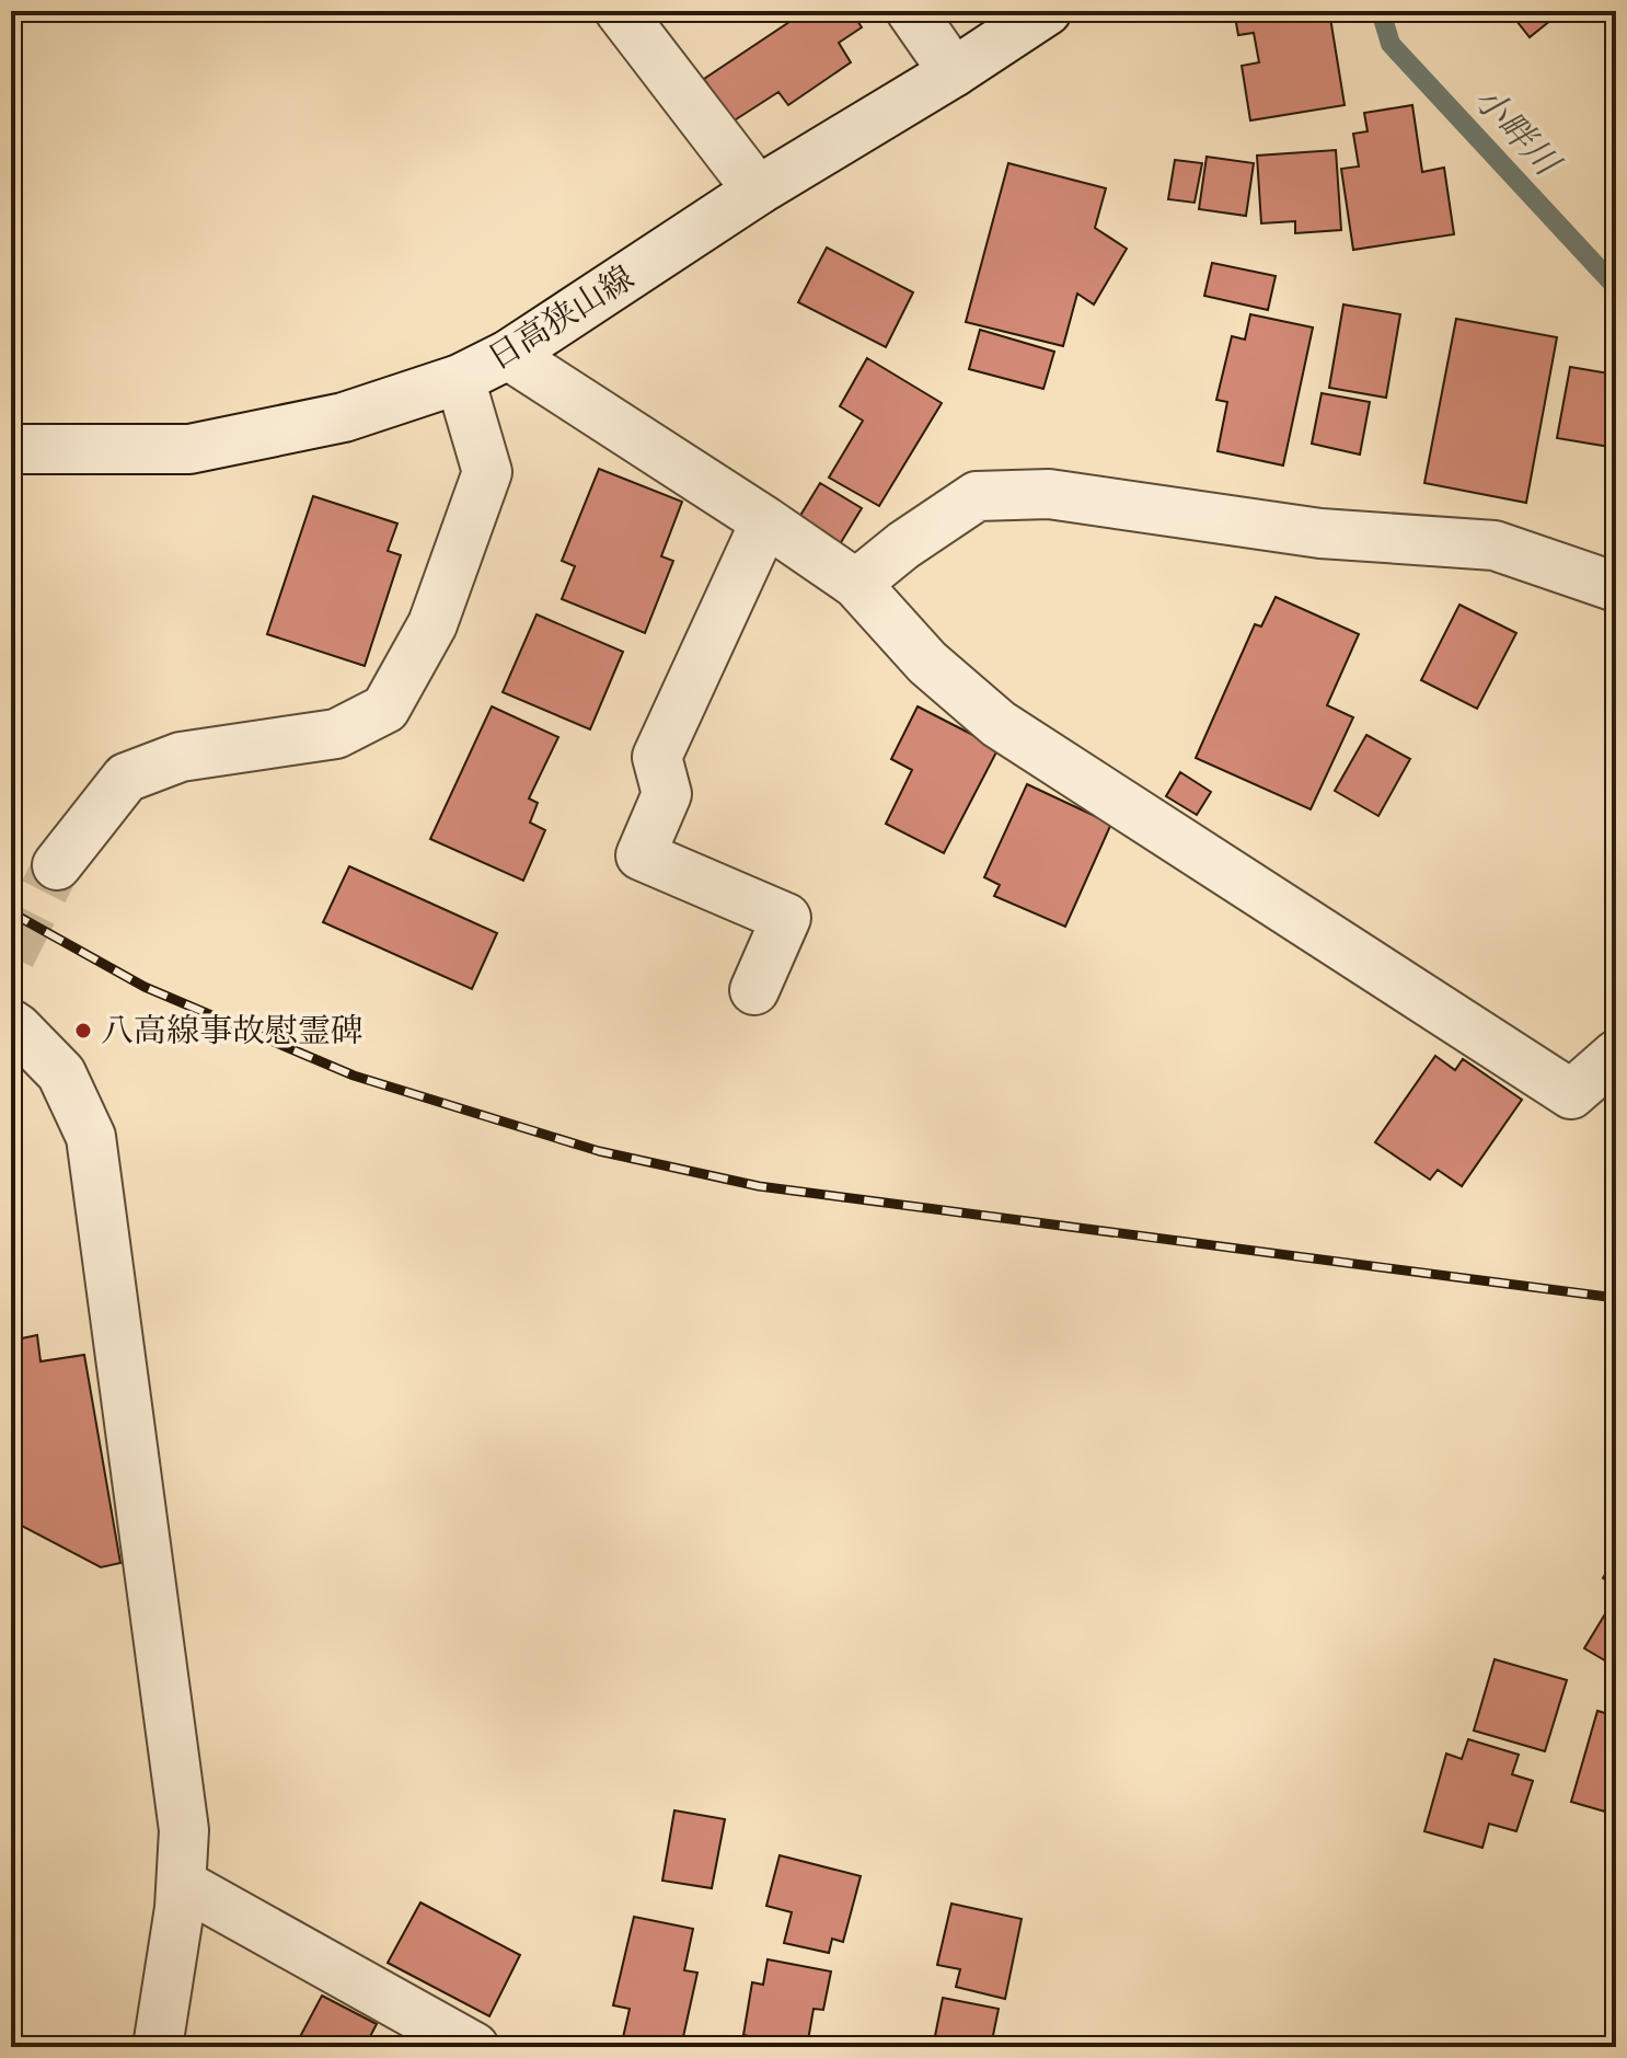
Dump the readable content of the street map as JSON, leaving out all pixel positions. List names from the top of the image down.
{
  "streets": {
    "street": ["日高狭山線"]
  },
  "water": ["小畔川"],
  "places": ["八高線事故慰霊碑"]
}
